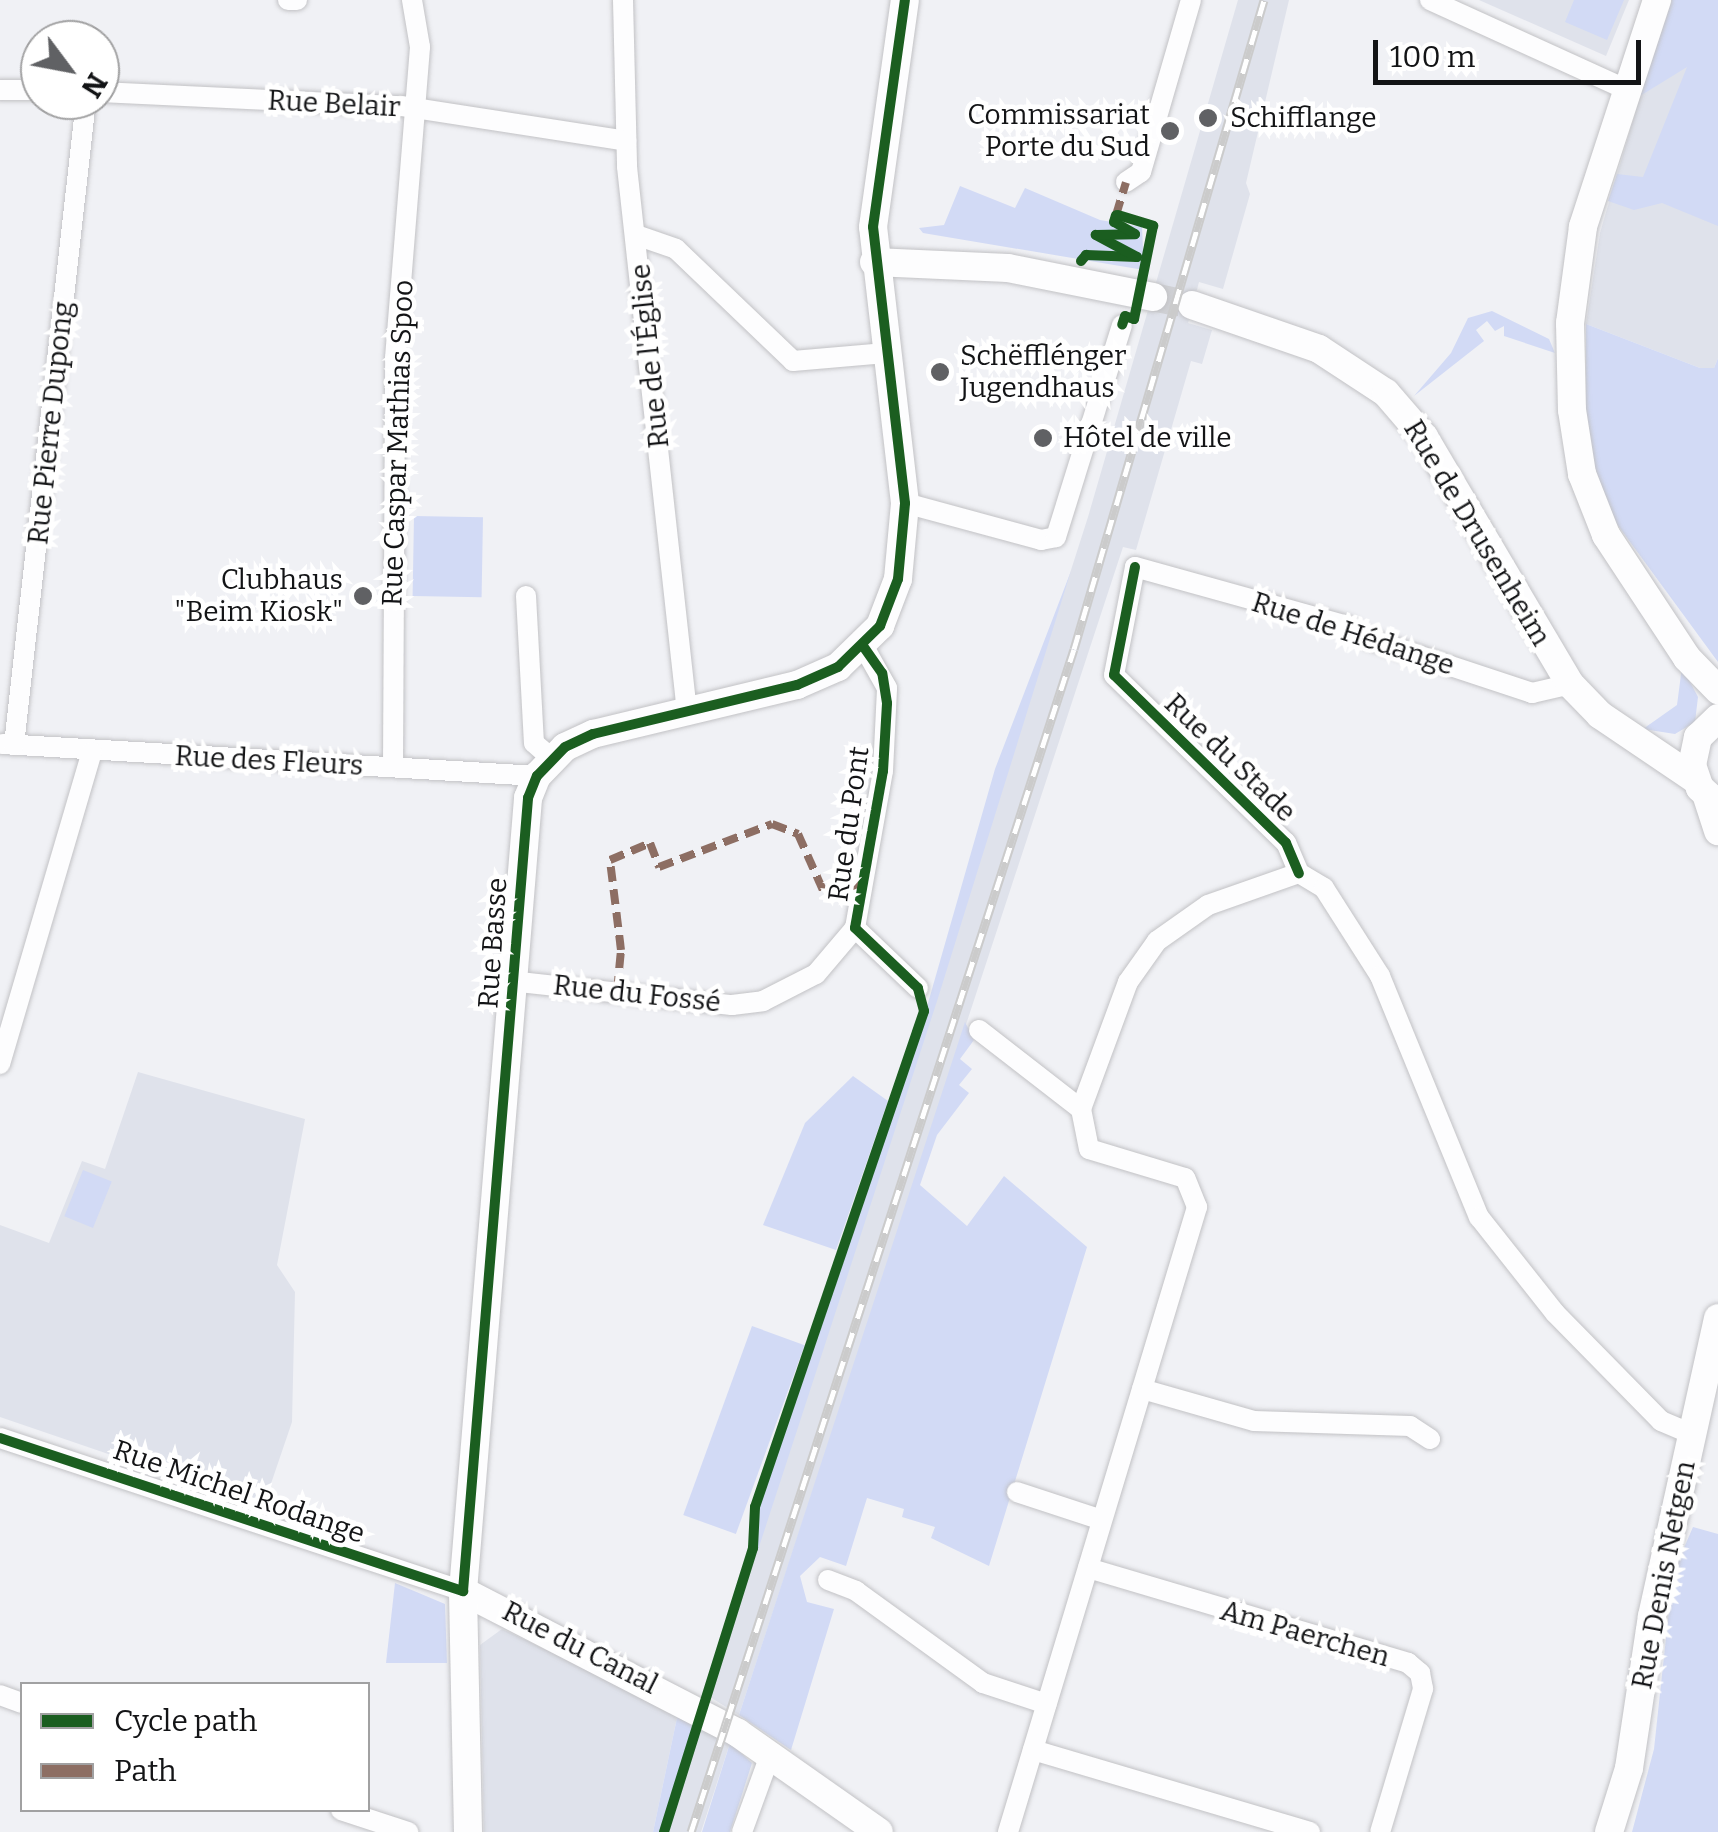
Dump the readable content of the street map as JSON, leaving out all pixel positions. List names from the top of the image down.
{
  "streets": {
    "street": [
      "Rue Belair",
      "Rue de l'Église",
      "Rue Pierre Dupong",
      "Rue Caspar Mathias Spoo",
      "Rue de Drusenheim",
      "Rue de Hédange",
      "Rue du Stade",
      "Rue des Fleurs",
      "Rue du Pont",
      "Rue Basse",
      "Rue du Fossé",
      "Rue Michel Rodange",
      "Rue Denis Netgen",
      "Am Paerchen",
      "Rue du Canal"
    ]
  },
  "crossings": [
    ["Rue Belair", "Rue de l'Église"],
    ["Rue Belair", "Rue Caspar Mathias Spoo"],
    ["Rue Pierre Dupong", "Rue des Fleurs"],
    ["Rue Caspar Mathias Spoo", "Rue des Fleurs"],
    ["Rue de Drusenheim", "Rue de Hédange"],
    ["Rue de Hédange", "Rue du Stade"],
    ["Rue du Stade", "Rue Denis Netgen"],
    ["Rue des Fleurs", "Rue Basse"],
    ["Rue du Pont", "Rue du Fossé"],
    ["Rue Basse", "Rue du Fossé"],
    ["Rue Basse", "Rue Michel Rodange"],
    ["Rue Basse", "Rue du Canal"],
    ["Rue Michel Rodange", "Rue du Canal"]
  ],
  "places": [
    "Schifflange",
    "Commissariat Porte du Sud",
    "Schëfflénger Jugendhaus",
    "Hôtel de ville",
    "Clubhaus \"Beim Kiosk\""
  ],
  "legend": ["Cycle path", "Path"],
  "scale_bar": "100 m",
  "north": "bottom right"
}
